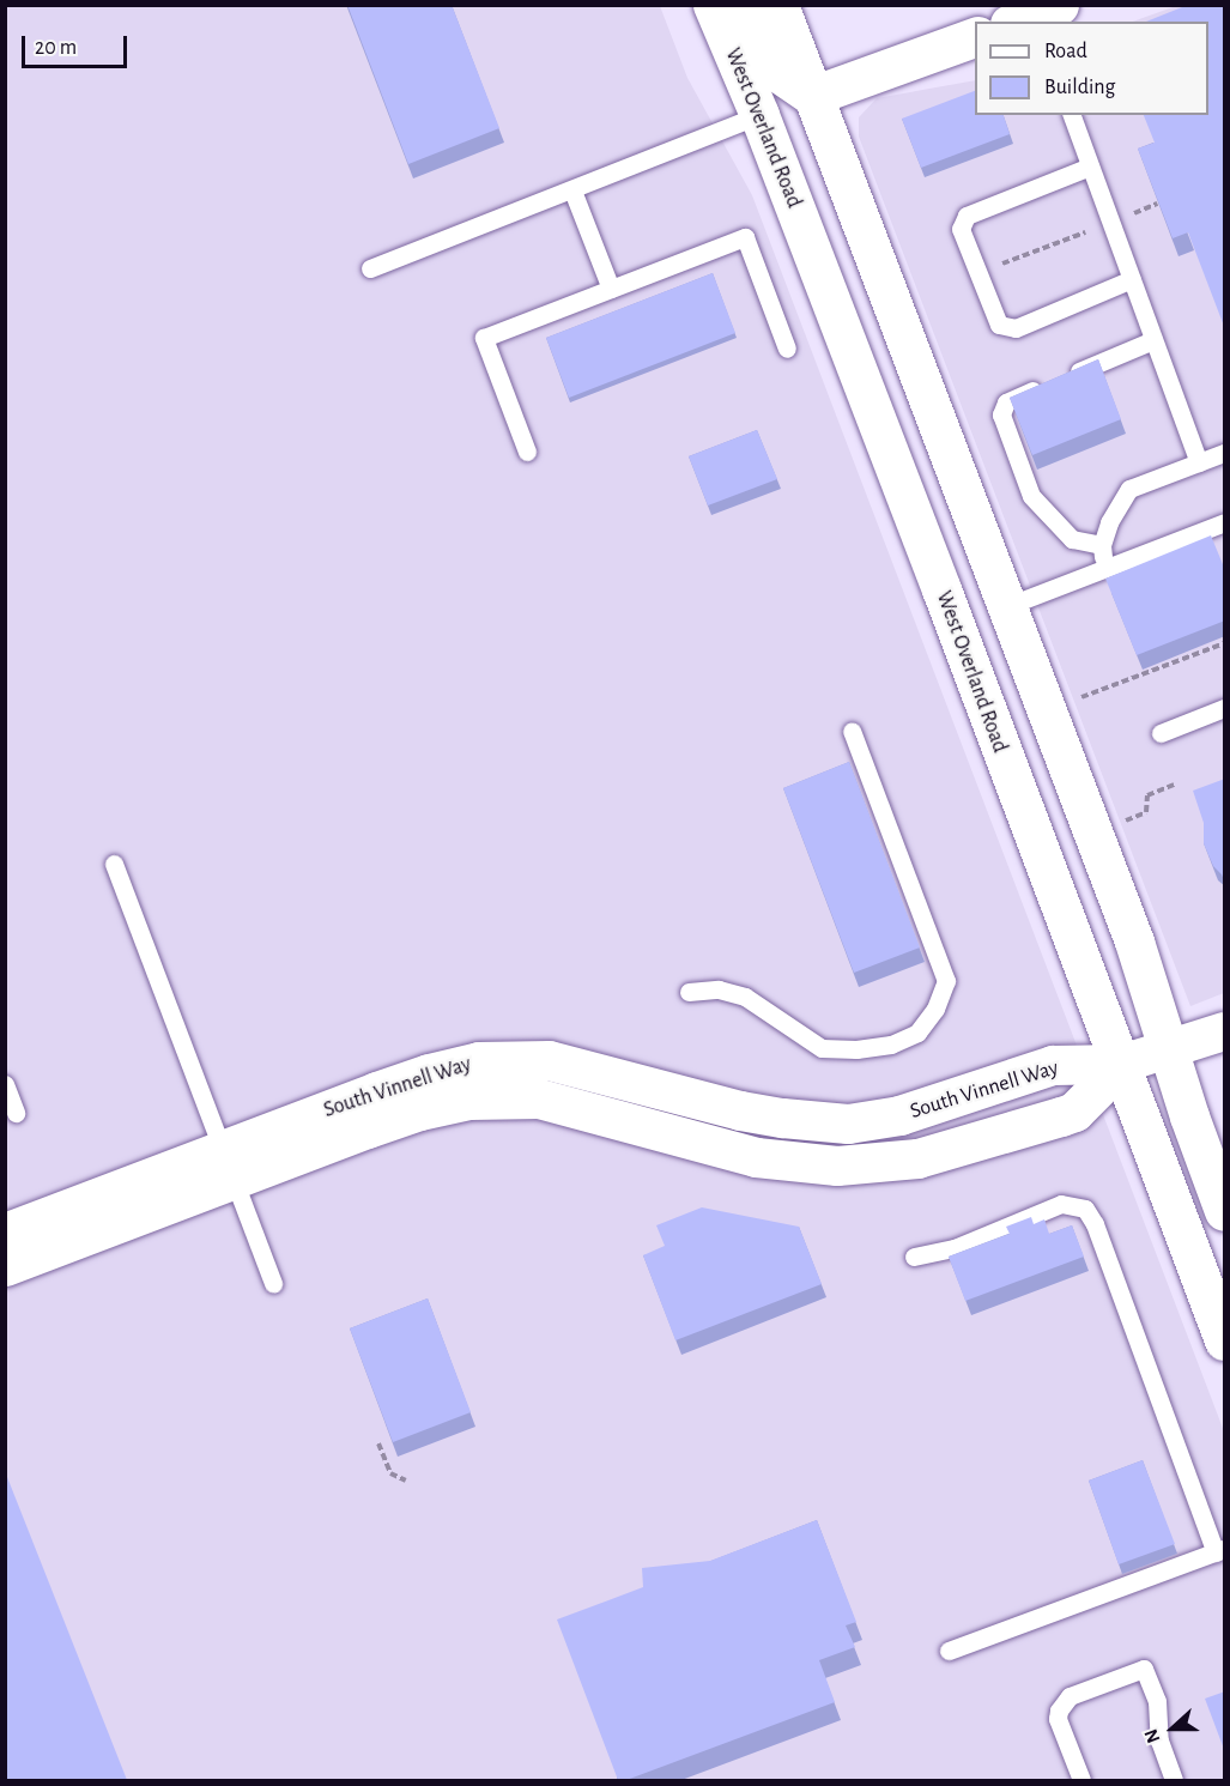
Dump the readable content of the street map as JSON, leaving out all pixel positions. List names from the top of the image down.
{
  "streets": {
    "main road": ["West Overland Road", "South Vinnell Way"]
  },
  "crossings": [
    ["West Overland Road", "South Vinnell Way"]
  ],
  "legend": ["Road", "Building"],
  "scale_bar": "20 m",
  "north": "left"
}
